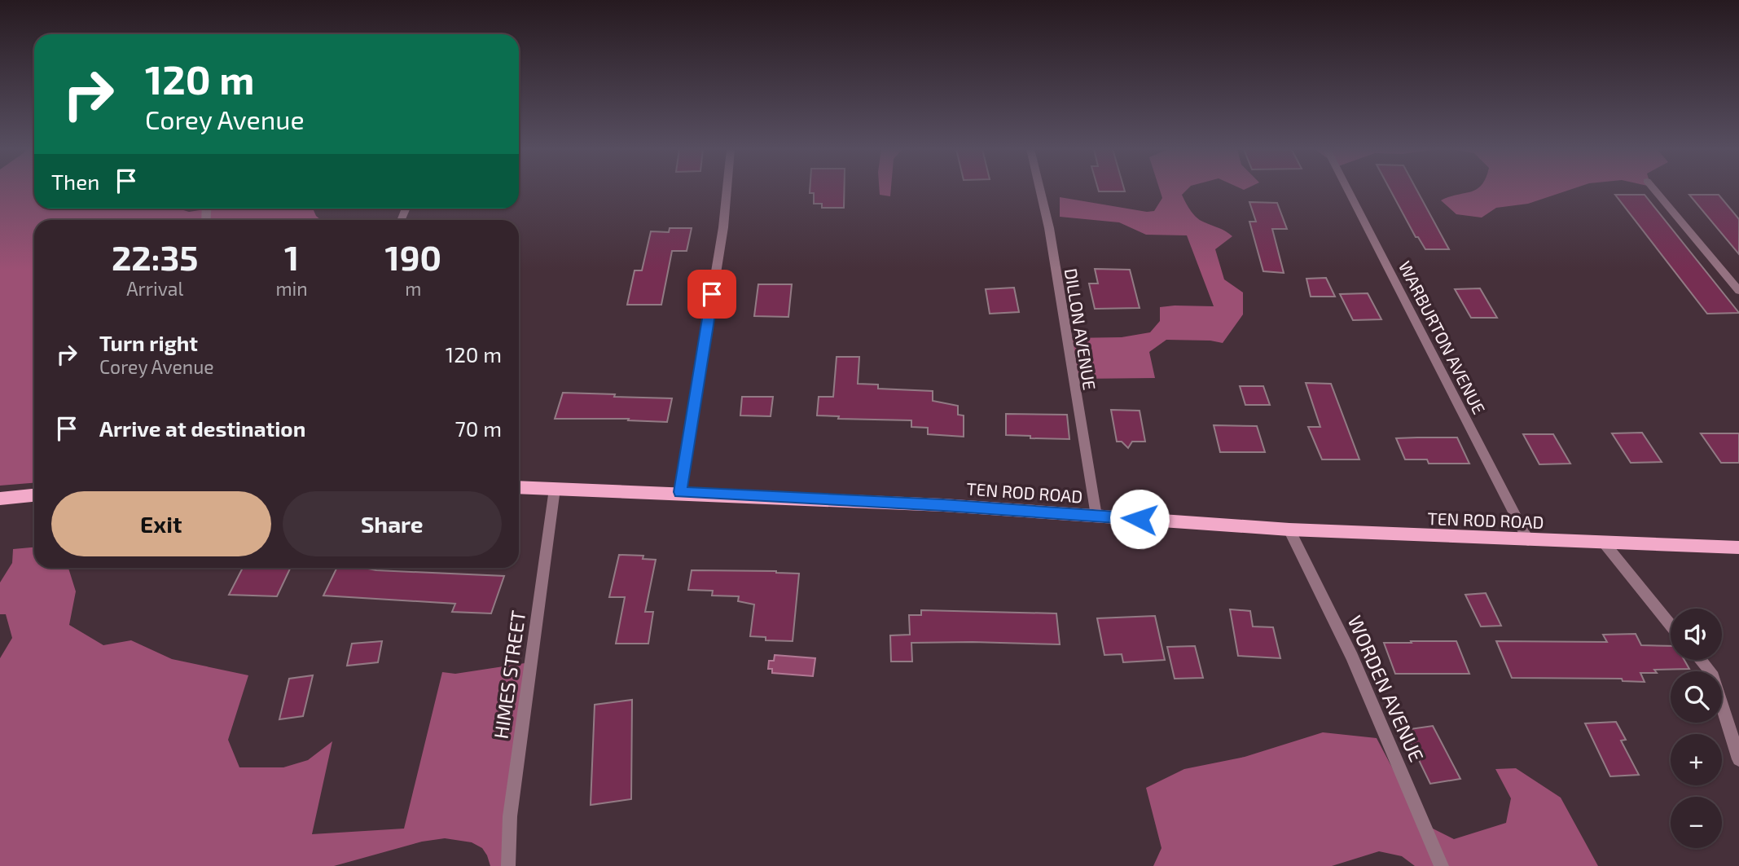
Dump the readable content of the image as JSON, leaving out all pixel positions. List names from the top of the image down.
{
  "streets": {
    "main road": ["TEN ROD ROAD"],
    "street": [
      "DILLON AVENUE",
      "WARBURTON AVENUE",
      "HIMES STREET",
      "WORDEN AVENUE"
    ]
  },
  "crossings": [
    ["DILLON AVENUE", "TEN ROD ROAD"],
    ["WARBURTON AVENUE", "TEN ROD ROAD"],
    ["TEN ROD ROAD", "HIMES STREET"],
    ["TEN ROD ROAD", "WORDEN AVENUE"]
  ],
  "page": {
    "turn": ["120 m", "Corey Avenue"],
    "then": "Then",
    "eta": [
      "22:35",
      "Arrival",
      "1",
      "min",
      "190",
      "m"
    ],
    "list": [
      {
        "name": "Turn right",
        "note": "Corey Avenue",
        "value": "120 m"
      },
      {
        "name": "Arrive at destination",
        "value": "70 m"
      }
    ],
    "buttons": ["Exit", "Share"],
    "map_buttons": ["+", "−"]
  }
}
